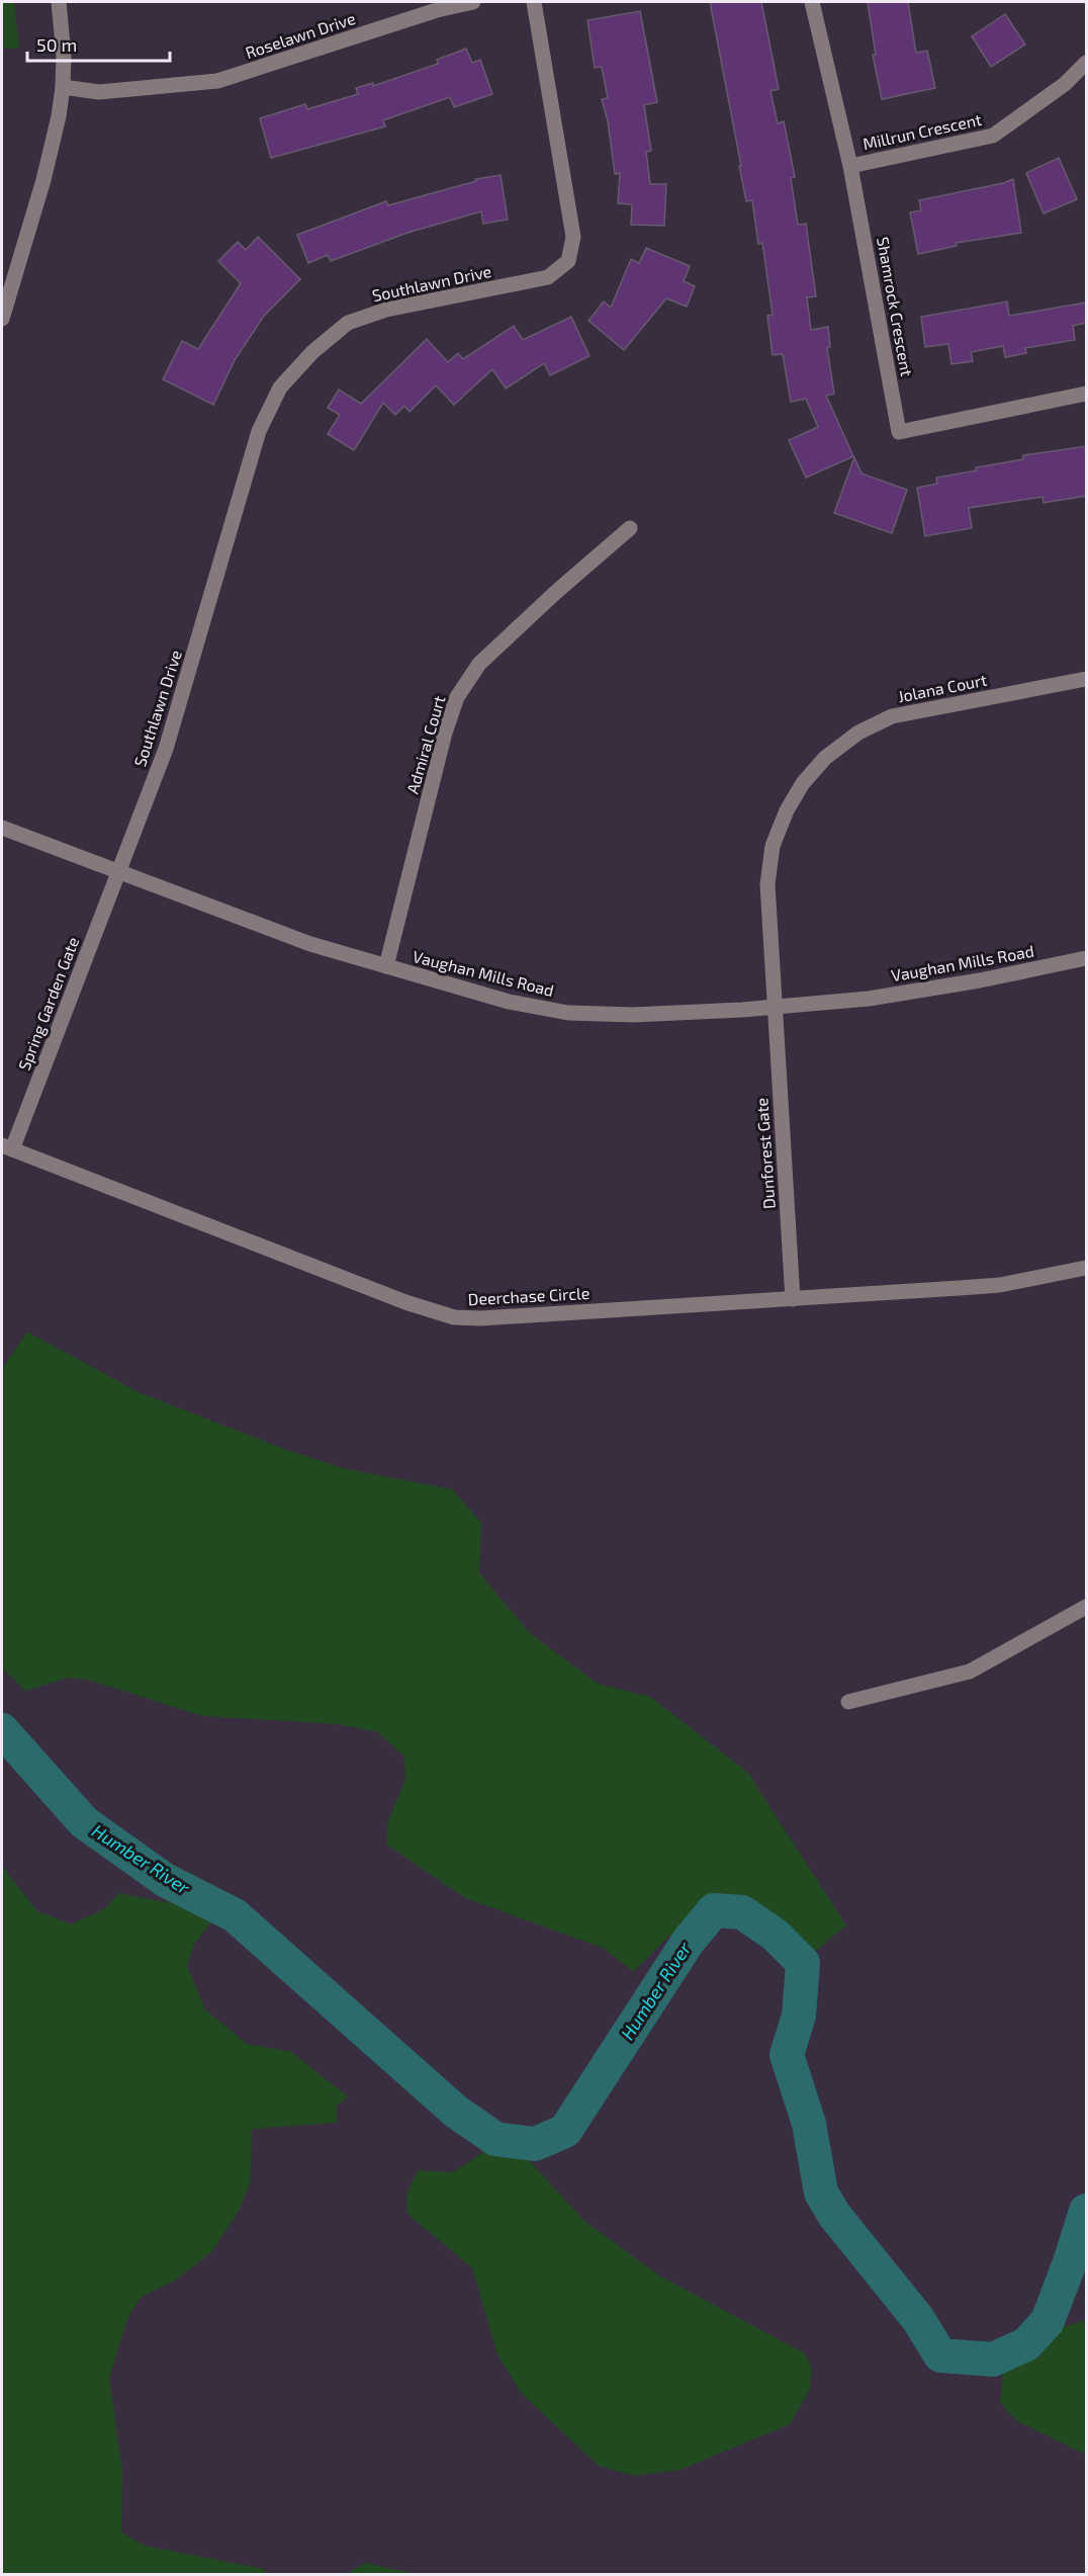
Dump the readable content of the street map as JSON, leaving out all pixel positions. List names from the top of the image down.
{
  "streets": {
    "street": [
      "Roselawn Drive",
      "Millrun Crescent",
      "Southlawn Drive",
      "Shamrock Crescent",
      "Jolana Court",
      "Admiral Court",
      "Vaughan Mills Road",
      "Spring Garden Gate",
      "Dunforest Gate",
      "Deerchase Circle"
    ]
  },
  "crossings": [
    ["Millrun Crescent", "Shamrock Crescent"],
    ["Southlawn Drive", "Vaughan Mills Road"],
    ["Southlawn Drive", "Spring Garden Gate"],
    ["Jolana Court", "Vaughan Mills Road"],
    ["Jolana Court", "Dunforest Gate"],
    ["Admiral Court", "Vaughan Mills Road"],
    ["Vaughan Mills Road", "Spring Garden Gate"],
    ["Vaughan Mills Road", "Dunforest Gate"],
    ["Spring Garden Gate", "Deerchase Circle"],
    ["Dunforest Gate", "Deerchase Circle"]
  ],
  "water": ["Humber River"],
  "scale_bar": "50 m"
}
